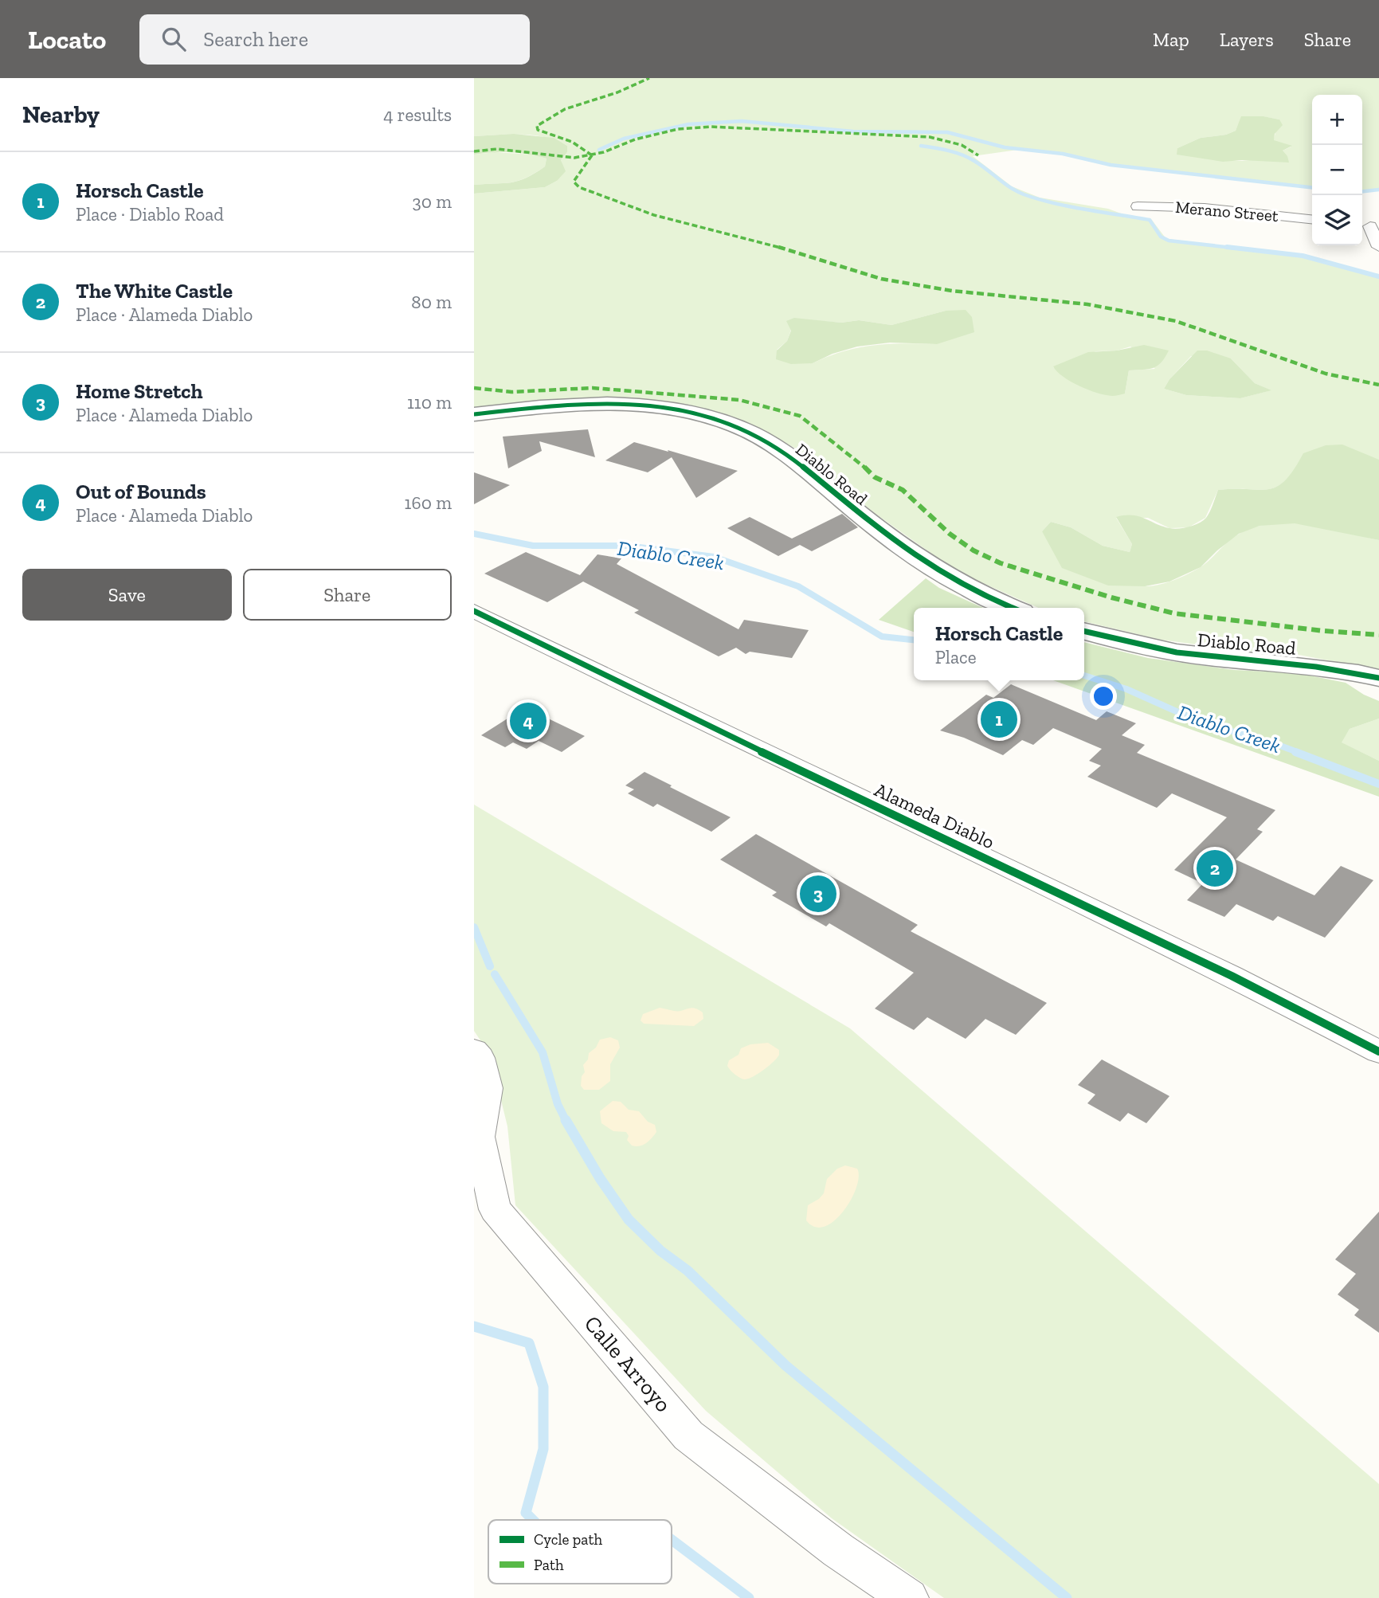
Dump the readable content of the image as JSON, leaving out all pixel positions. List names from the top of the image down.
{
  "streets": {
    "street": [
      "Merano Street",
      "Diablo Road",
      "Alameda Diablo",
      "Calle Arroyo"
    ]
  },
  "water": ["Diablo Creek"],
  "legend": ["Cycle path", "Path"],
  "page": {
    "header": "Locato",
    "search": "Search here",
    "nav": ["Map", "Layers", "Share"],
    "heading": ["Nearby", "4 results"],
    "map_buttons": ["+", "−"],
    "list": [
      {
        "mark": "1",
        "name": "Horsch Castle",
        "note": "Place · Diablo Road",
        "value": "30 m"
      },
      {
        "mark": "2",
        "name": "The White Castle",
        "note": "Place · Alameda Diablo",
        "value": "80 m"
      },
      {
        "mark": "3",
        "name": "Home Stretch",
        "note": "Place · Alameda Diablo",
        "value": "110 m"
      },
      {
        "mark": "4",
        "name": "Out of Bounds",
        "note": "Place · Alameda Diablo",
        "value": "160 m"
      }
    ],
    "buttons": ["Save", "Share"],
    "popup": ["Horsch Castle", "Place"],
    "pins": [
      "1",
      "4",
      "2",
      "3"
    ]
  }
}
